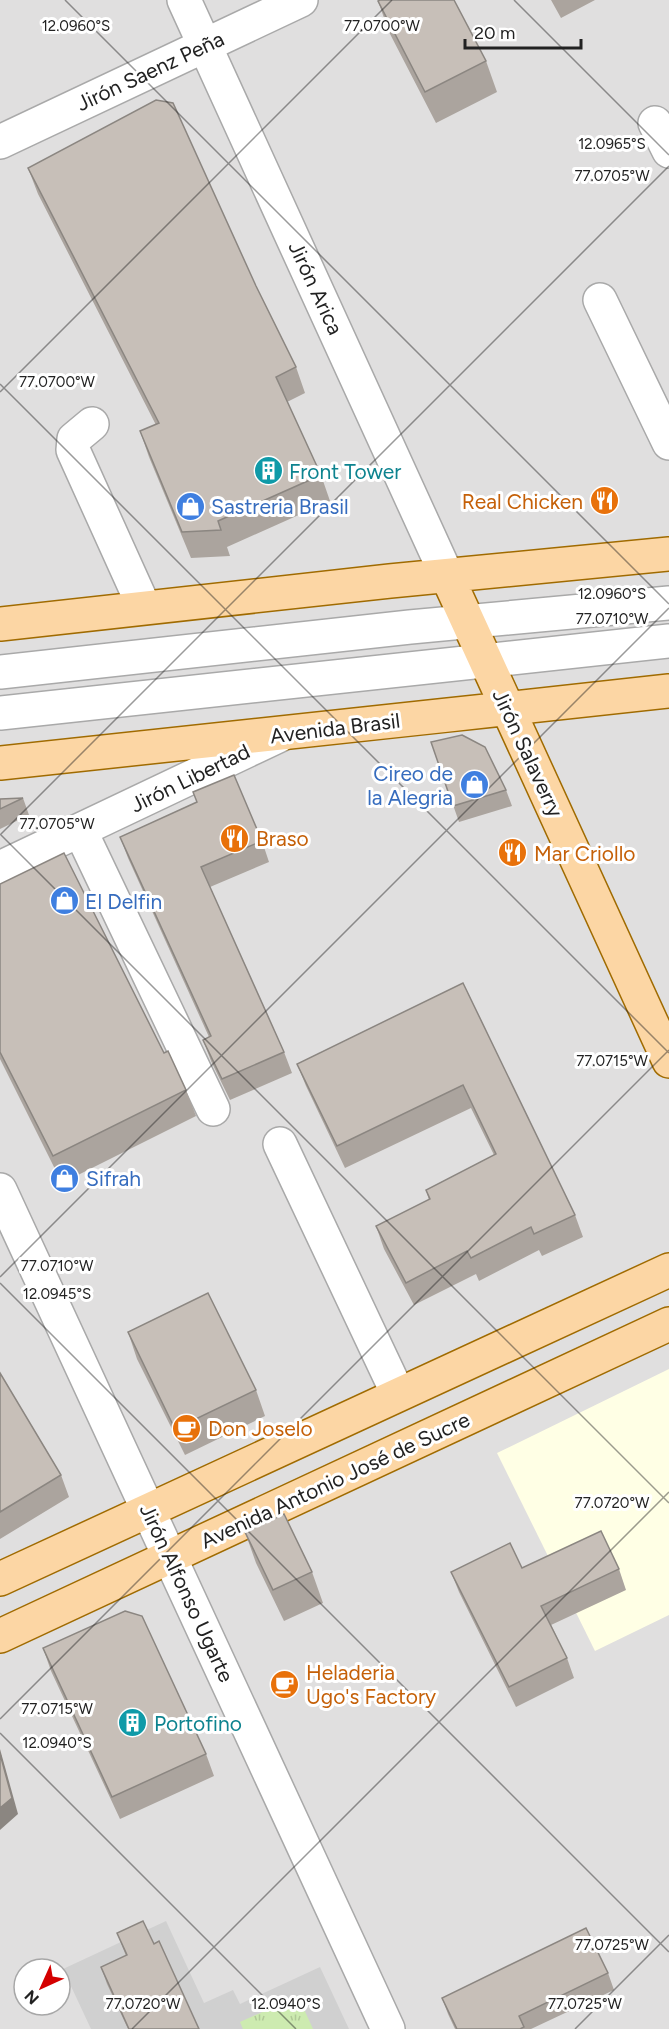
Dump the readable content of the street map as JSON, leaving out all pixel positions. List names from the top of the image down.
{
  "streets": {
    "main road": ["Avenida Brasil", "Jirón Salaverry", "Avenida Antonio José de Sucre"],
    "street": [
      "Jirón Saenz Peña",
      "Jirón Arica",
      "Jirón Libertad",
      "Jirón Alfonso Ugarte"
    ]
  },
  "crossings": [
    ["Jirón Saenz Peña", "Jirón Arica"],
    ["Jirón Arica", "Jirón Salaverry"],
    ["Avenida Brasil", "Jirón Salaverry"],
    ["Avenida Brasil", "Jirón Libertad"],
    ["Avenida Antonio José de Sucre", "Jirón Alfonso Ugarte"]
  ],
  "places": {
    "building": ["Front Tower", "Portofino"],
    "restaurant": ["Real Chicken", "Braso", "Mar Criollo"],
    "shop": [
      "Sastreria Brasil",
      "Cireo de la Alegria",
      "El Delfin",
      "Sifrah"
    ],
    "cafe": ["Don Joselo", "Heladeria Ugo's Factory"]
  },
  "scale_bar": "20 m",
  "north": "bottom left",
  "coordinates": [
    "12.0960°S",
    "77.0700°W",
    "12.0965°S",
    "77.0705°W",
    "77.0710°W",
    "77.0715°W",
    "12.0945°S",
    "77.0720°W",
    "12.0940°S",
    "77.0725°W"
  ]
}
